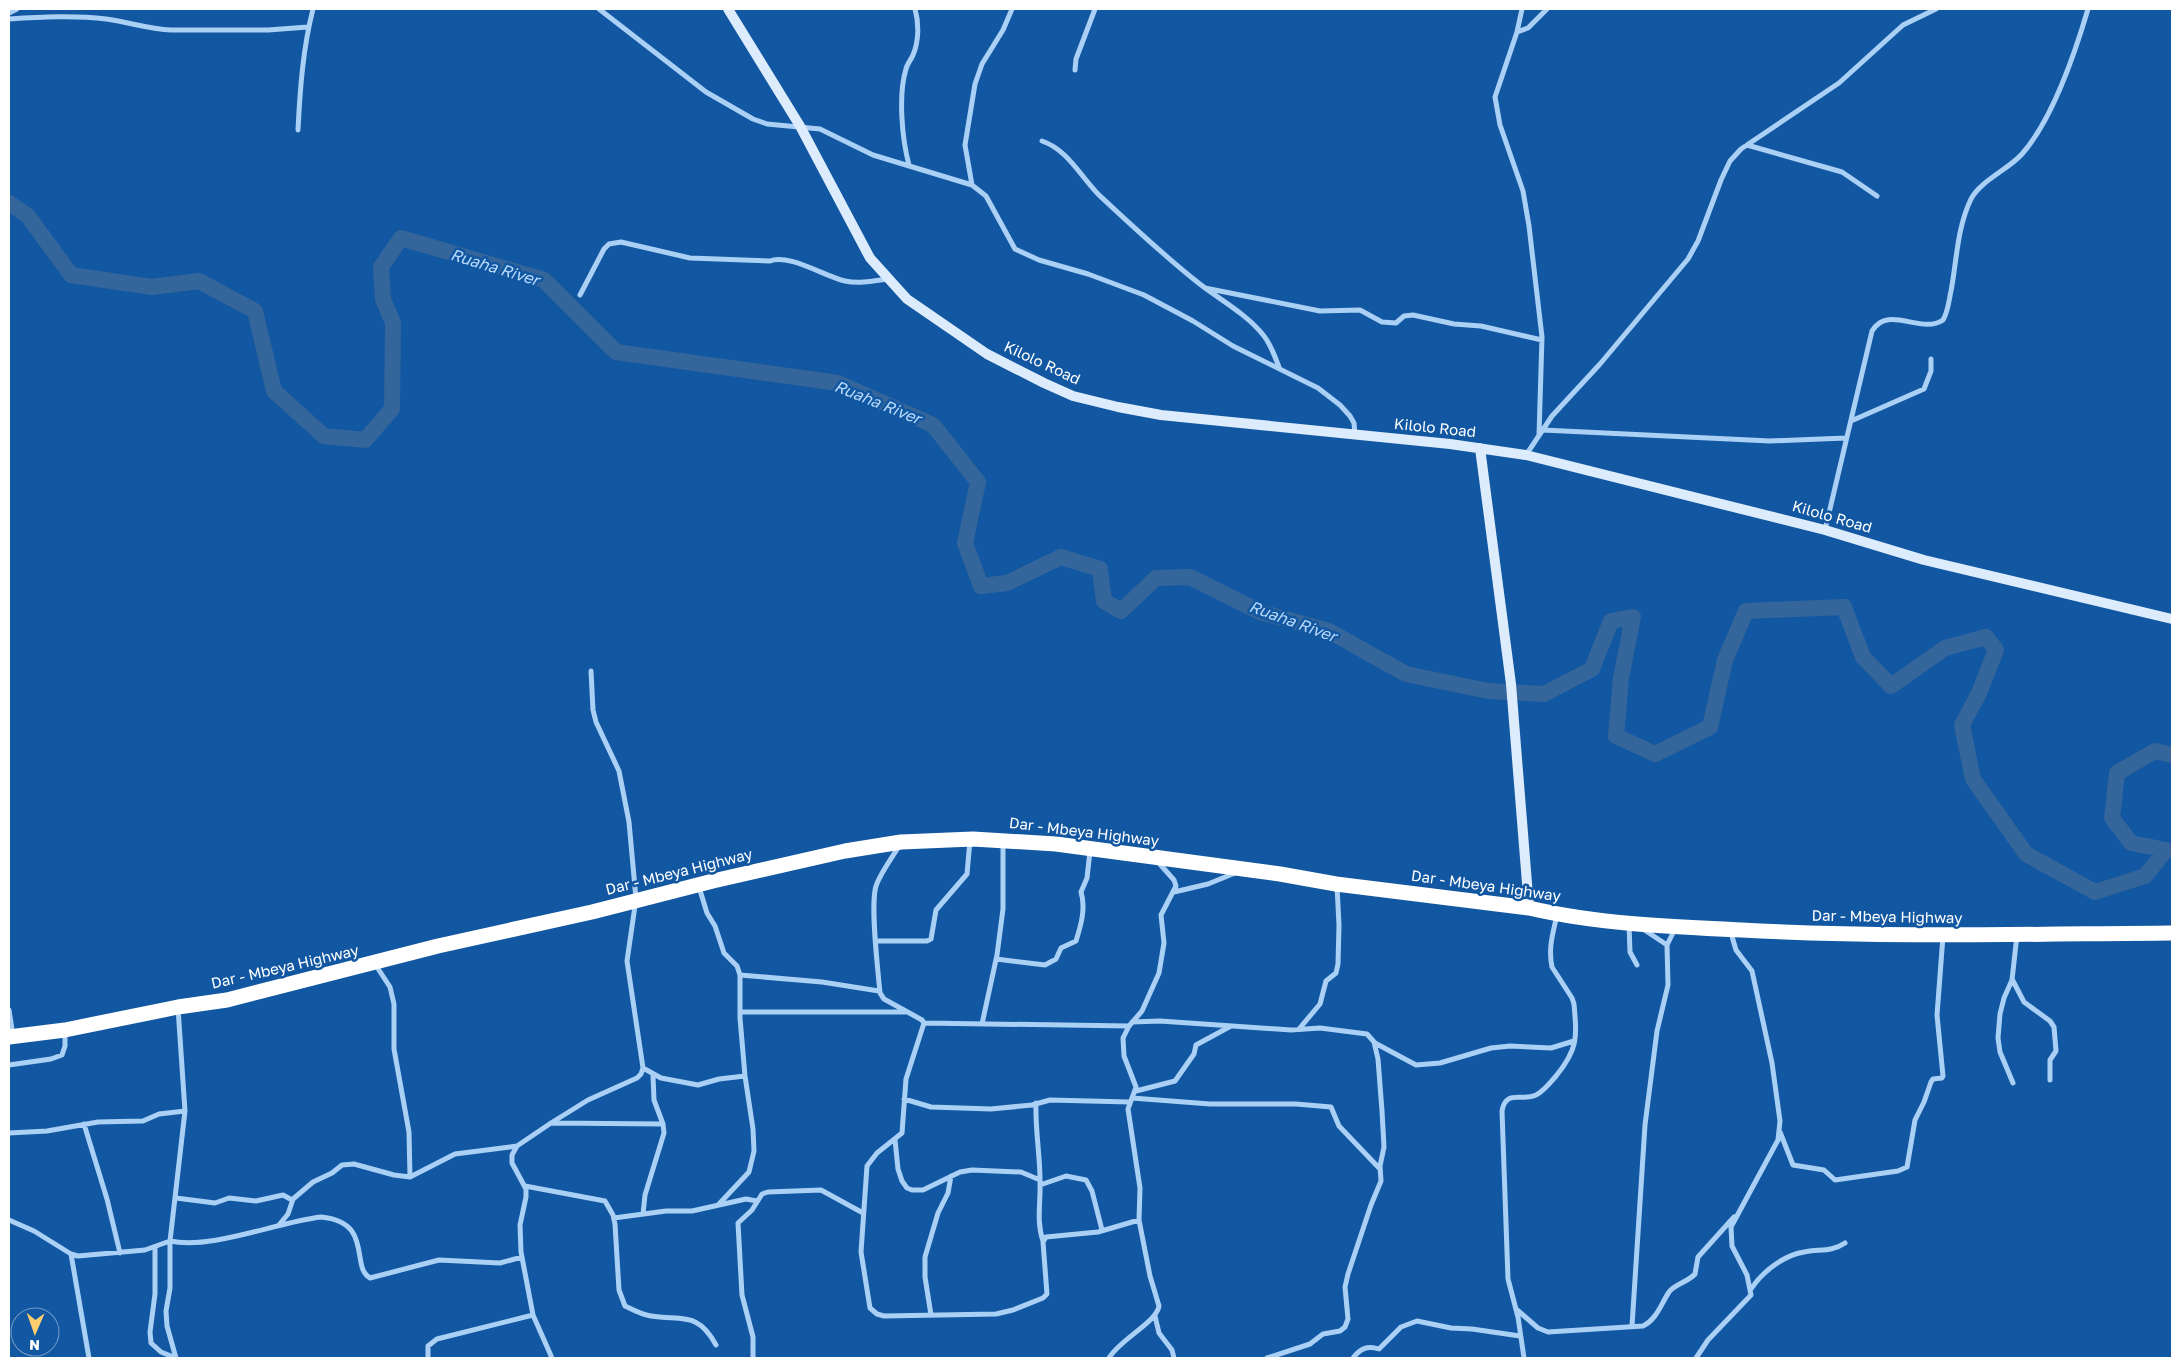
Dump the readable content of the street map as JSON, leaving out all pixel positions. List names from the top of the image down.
{
  "streets": {
    "highway": ["Dar - Mbeya Highway"],
    "main road": ["Kilolo Road"]
  },
  "water": ["Ruaha River"],
  "north": "bottom"
}
